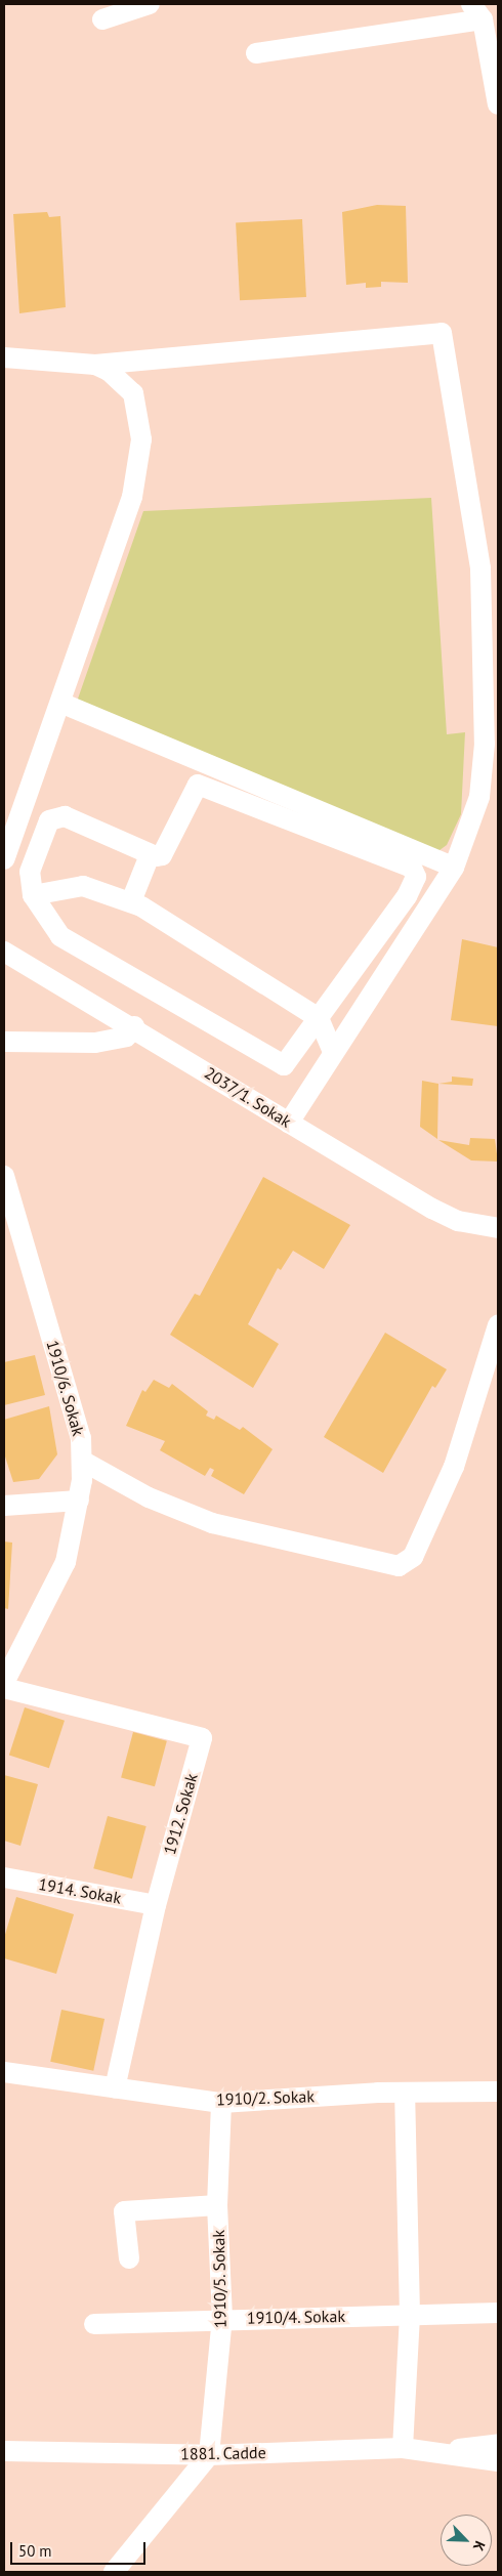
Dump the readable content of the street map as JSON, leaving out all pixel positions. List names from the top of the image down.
{
  "streets": {
    "street": [
      "2037/1. Sokak",
      "1910/6. Sokak",
      "1912. Sokak",
      "1914. Sokak",
      "1910/2. Sokak",
      "1910/5. Sokak",
      "1910/4. Sokak",
      "1881. Cadde"
    ]
  },
  "crossings": [
    ["1912. Sokak", "1914. Sokak"],
    ["1912. Sokak", "1910/2. Sokak"],
    ["1910/2. Sokak", "1910/5. Sokak"],
    ["1910/5. Sokak", "1910/4. Sokak"],
    ["1910/5. Sokak", "1881. Cadde"]
  ],
  "scale_bar": "50 m",
  "north": "bottom right"
}
